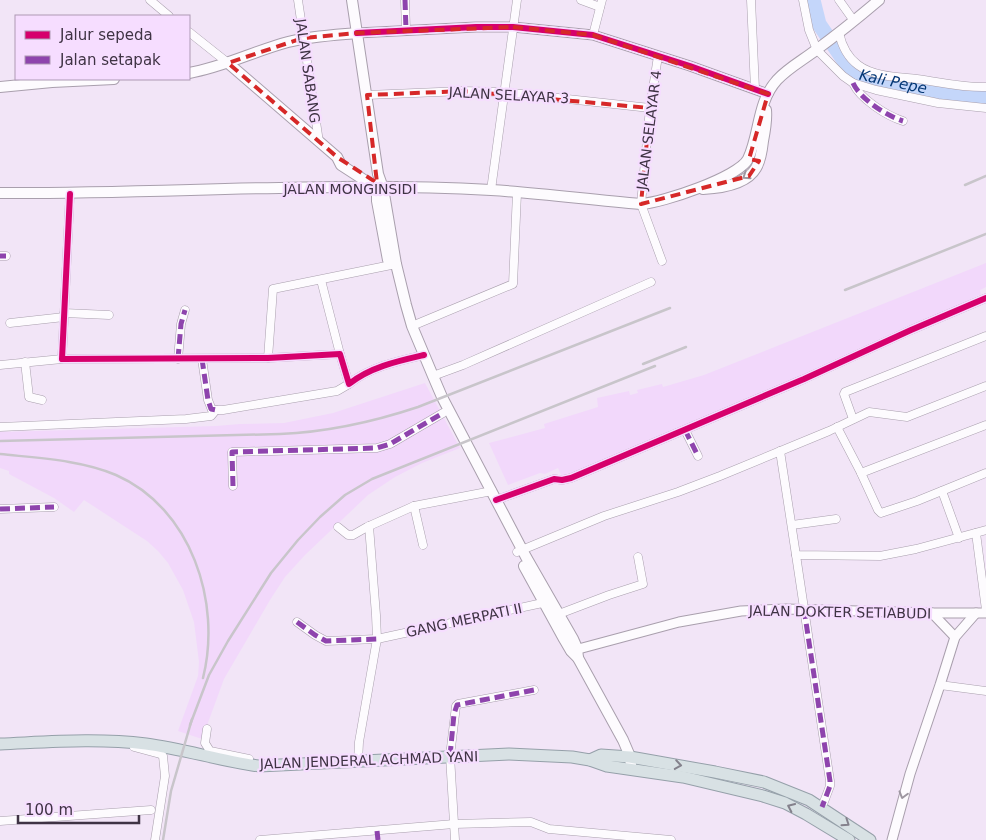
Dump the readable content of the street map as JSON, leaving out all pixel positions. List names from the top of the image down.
{
  "streets": {
    "main road": ["JALAN MONGINSIDI", "JALAN JENDERAL ACHMAD YANI"],
    "street": [
      "JALAN SABANG",
      "JALAN SELAYAR 3",
      "JALAN SELAYAR 4",
      "JALAN DOKTER SETIABUDI",
      "GANG MERPATI II"
    ]
  },
  "crossings": [
    ["JALAN SELAYAR 3", "JALAN SELAYAR 4"],
    ["JALAN SELAYAR 4", "JALAN MONGINSIDI"]
  ],
  "water": ["Kali Pepe"],
  "legend": ["Jalur sepeda", "Jalan setapak"],
  "scale_bar": "100 m"
}
